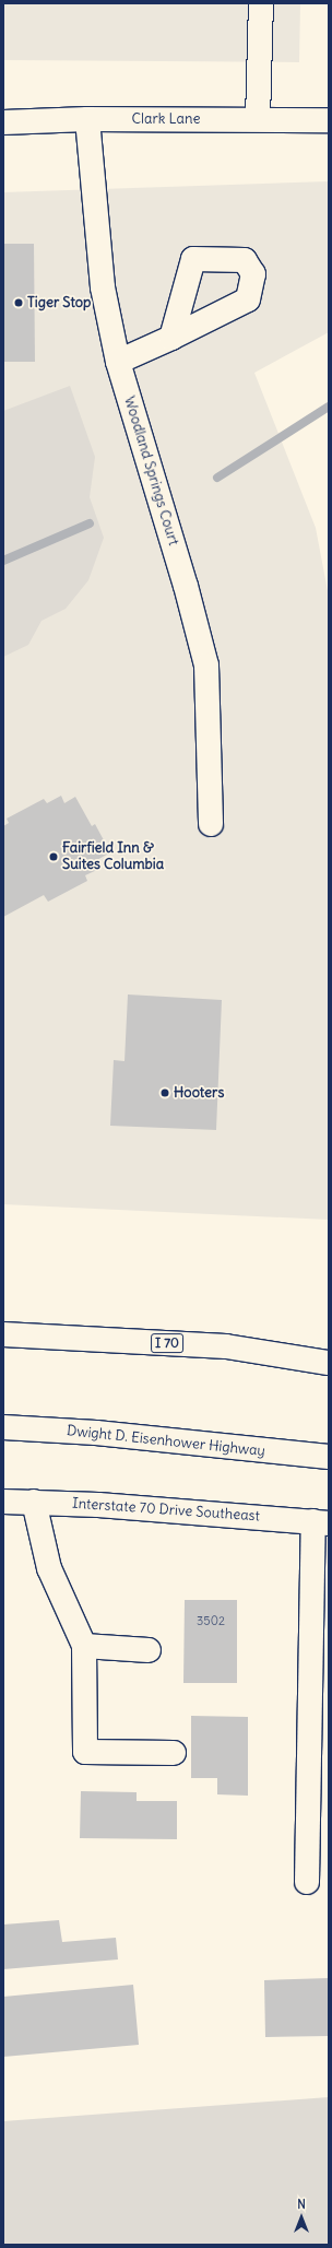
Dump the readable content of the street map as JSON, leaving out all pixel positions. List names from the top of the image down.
{
  "streets": {
    "main road": [
      "Clark Lane",
      "Woodland Springs Court",
      "I 70",
      "Dwight D. Eisenhower Highway",
      "Interstate 70 Drive Southeast"
    ]
  },
  "crossings": [
    ["Clark Lane", "Woodland Springs Court"]
  ],
  "places": ["Tiger Stop", "Fairfield Inn & Suites Columbia", "Hooters"],
  "house_numbers": ["3502"],
  "north": "top"
}
